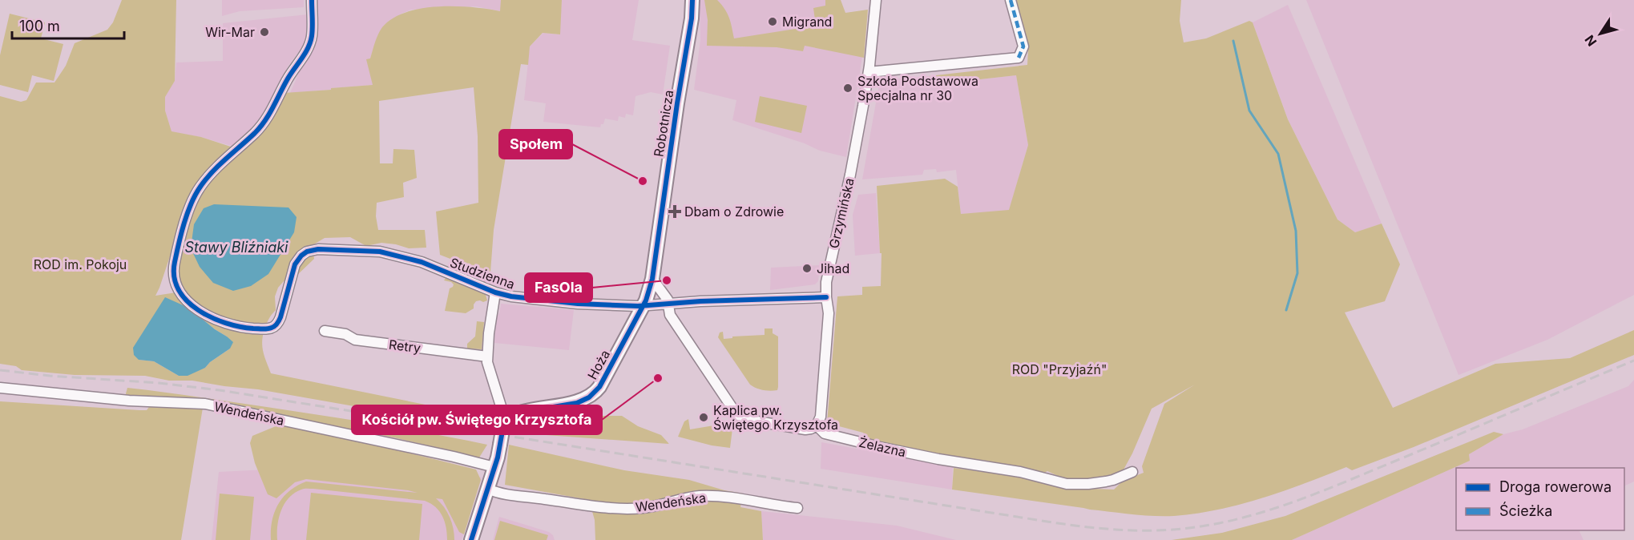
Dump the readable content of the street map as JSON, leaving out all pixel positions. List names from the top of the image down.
{
  "streets": {
    "street": [
      "Robotnicza",
      "Grzymińska",
      "Studzienna",
      "Retry",
      "Hoża",
      "Wendeńska",
      "Żelazna"
    ]
  },
  "crossings": [
    ["Robotnicza", "Studzienna"],
    ["Robotnicza", "Hoża"],
    ["Grzymińska", "Studzienna"],
    ["Grzymińska", "Żelazna"],
    ["Studzienna", "Hoża"]
  ],
  "water": ["Stawy Bliźniaki"],
  "parks": ["ROD im. Pokoju", "ROD \"Przyjaźń\""],
  "places": {
    "other": [
      "Migrand",
      "Wir-Mar",
      "Szkoła Podstawowa Specjalna nr 30",
      "Społem",
      "Jihad",
      "FasOla",
      "Kościół pw. Świętego Krzysztofa",
      "Kaplica pw. Świętego Krzysztofa"
    ],
    "health": ["Dbam o Zdrowie"]
  },
  "legend": ["Droga rowerowa", "Ścieżka"],
  "scale_bar": "100 m",
  "north": "bottom left"
}
